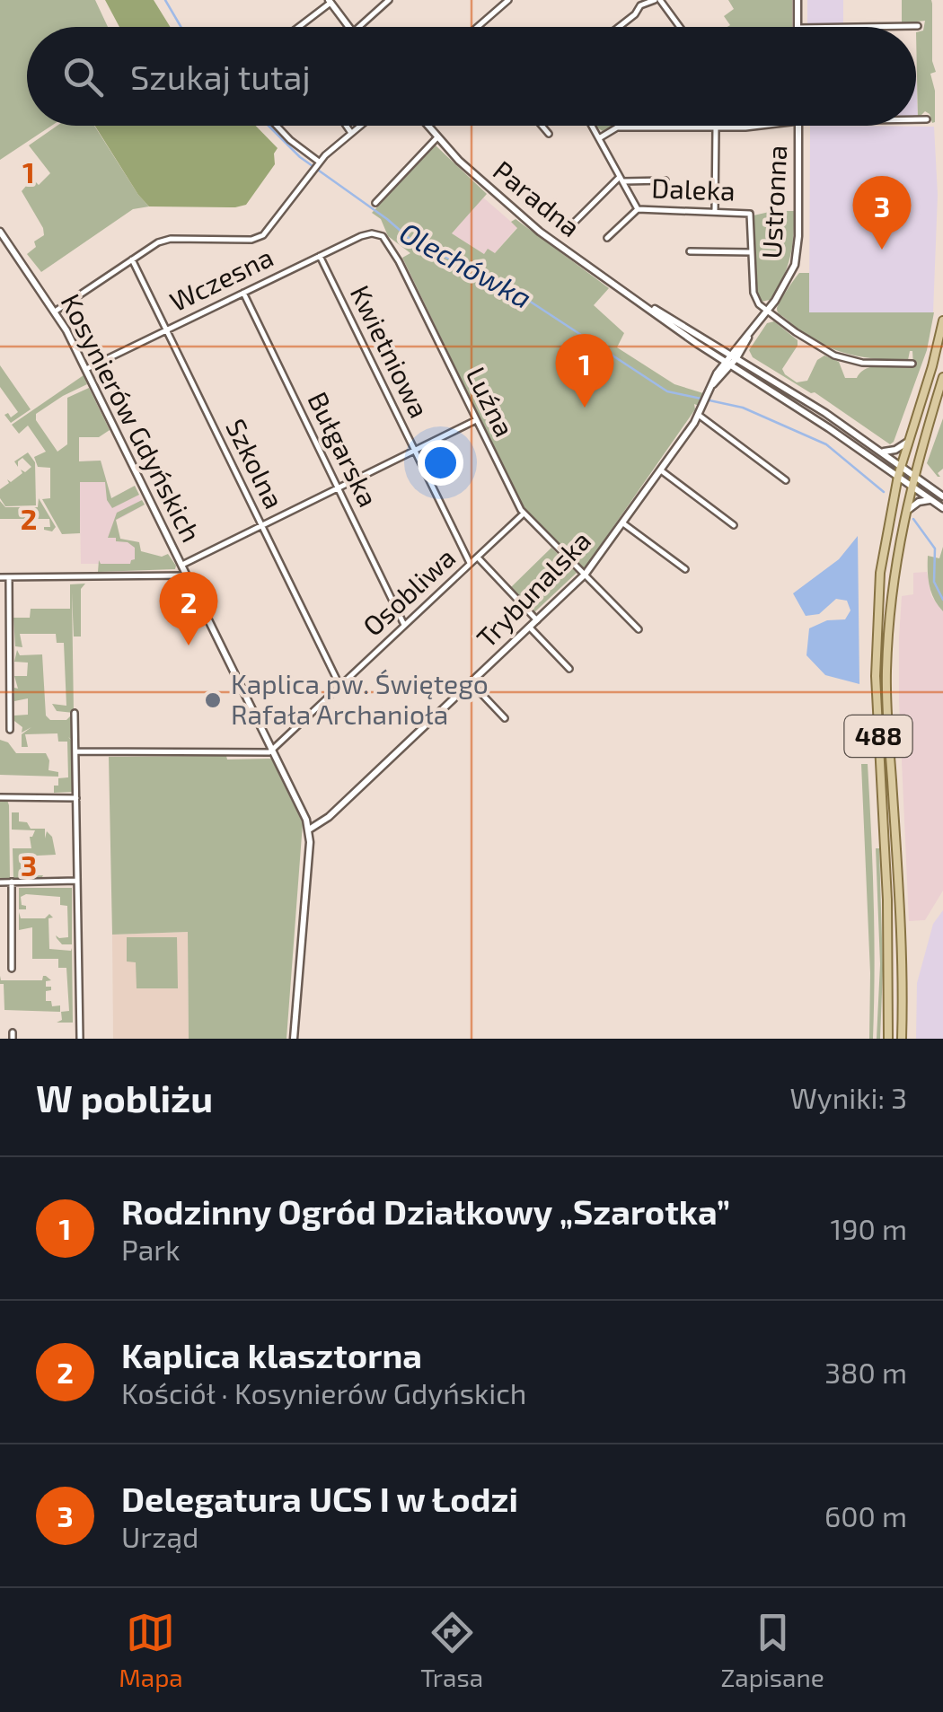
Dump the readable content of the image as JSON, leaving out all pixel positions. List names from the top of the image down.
{
  "streets": {
    "main road": ["488"],
    "street": [
      "Daleka",
      "Paradna",
      "Ustronna",
      "Wczesna",
      "Kwietniowa",
      "Luźna",
      "Kosynierów Gdyńskich",
      "Bułgarska",
      "Szkolna",
      "Trybunalska",
      "Osobliwa"
    ]
  },
  "crossings": [
    ["Paradna", "Ustronna"],
    ["Paradna", "Trybunalska"],
    ["Paradna", "488"],
    ["Ustronna", "Trybunalska"],
    ["Wczesna", "Kwietniowa"],
    ["Wczesna", "Luźna"],
    ["Wczesna", "Kosynierów Gdyńskich"],
    ["Wczesna", "Bułgarska"],
    ["Wczesna", "Szkolna"],
    ["Kwietniowa", "Osobliwa"],
    ["Luźna", "Trybunalska"],
    ["Luźna", "Osobliwa"],
    ["Kosynierów Gdyńskich", "Trybunalska"],
    ["Kosynierów Gdyńskich", "Osobliwa"],
    ["Bułgarska", "Osobliwa"],
    ["Szkolna", "Osobliwa"]
  ],
  "water": ["Olechówka"],
  "places": ["Kaplica pw. Świętego Rafała Archanioła"],
  "page": {
    "search": "Szukaj tutaj",
    "pins": ["3", "1", "2"],
    "heading": ["W pobliżu", "Wyniki: 3"],
    "list": [
      {
        "mark": "1",
        "name": "Rodzinny Ogród Działkowy „Szarotka”",
        "note": "Park",
        "value": "190 m"
      },
      {
        "mark": "2",
        "name": "Kaplica klasztorna",
        "note": "Kościół · Kosynierów Gdyńskich",
        "value": "380 m"
      },
      {
        "mark": "3",
        "name": "Delegatura UCS I w Łodzi",
        "note": "Urząd",
        "value": "600 m"
      }
    ],
    "nav": ["Mapa", "Trasa", "Zapisane"]
  },
  "grid": {
    "rows": ["1", "2", "3"]
  }
}
